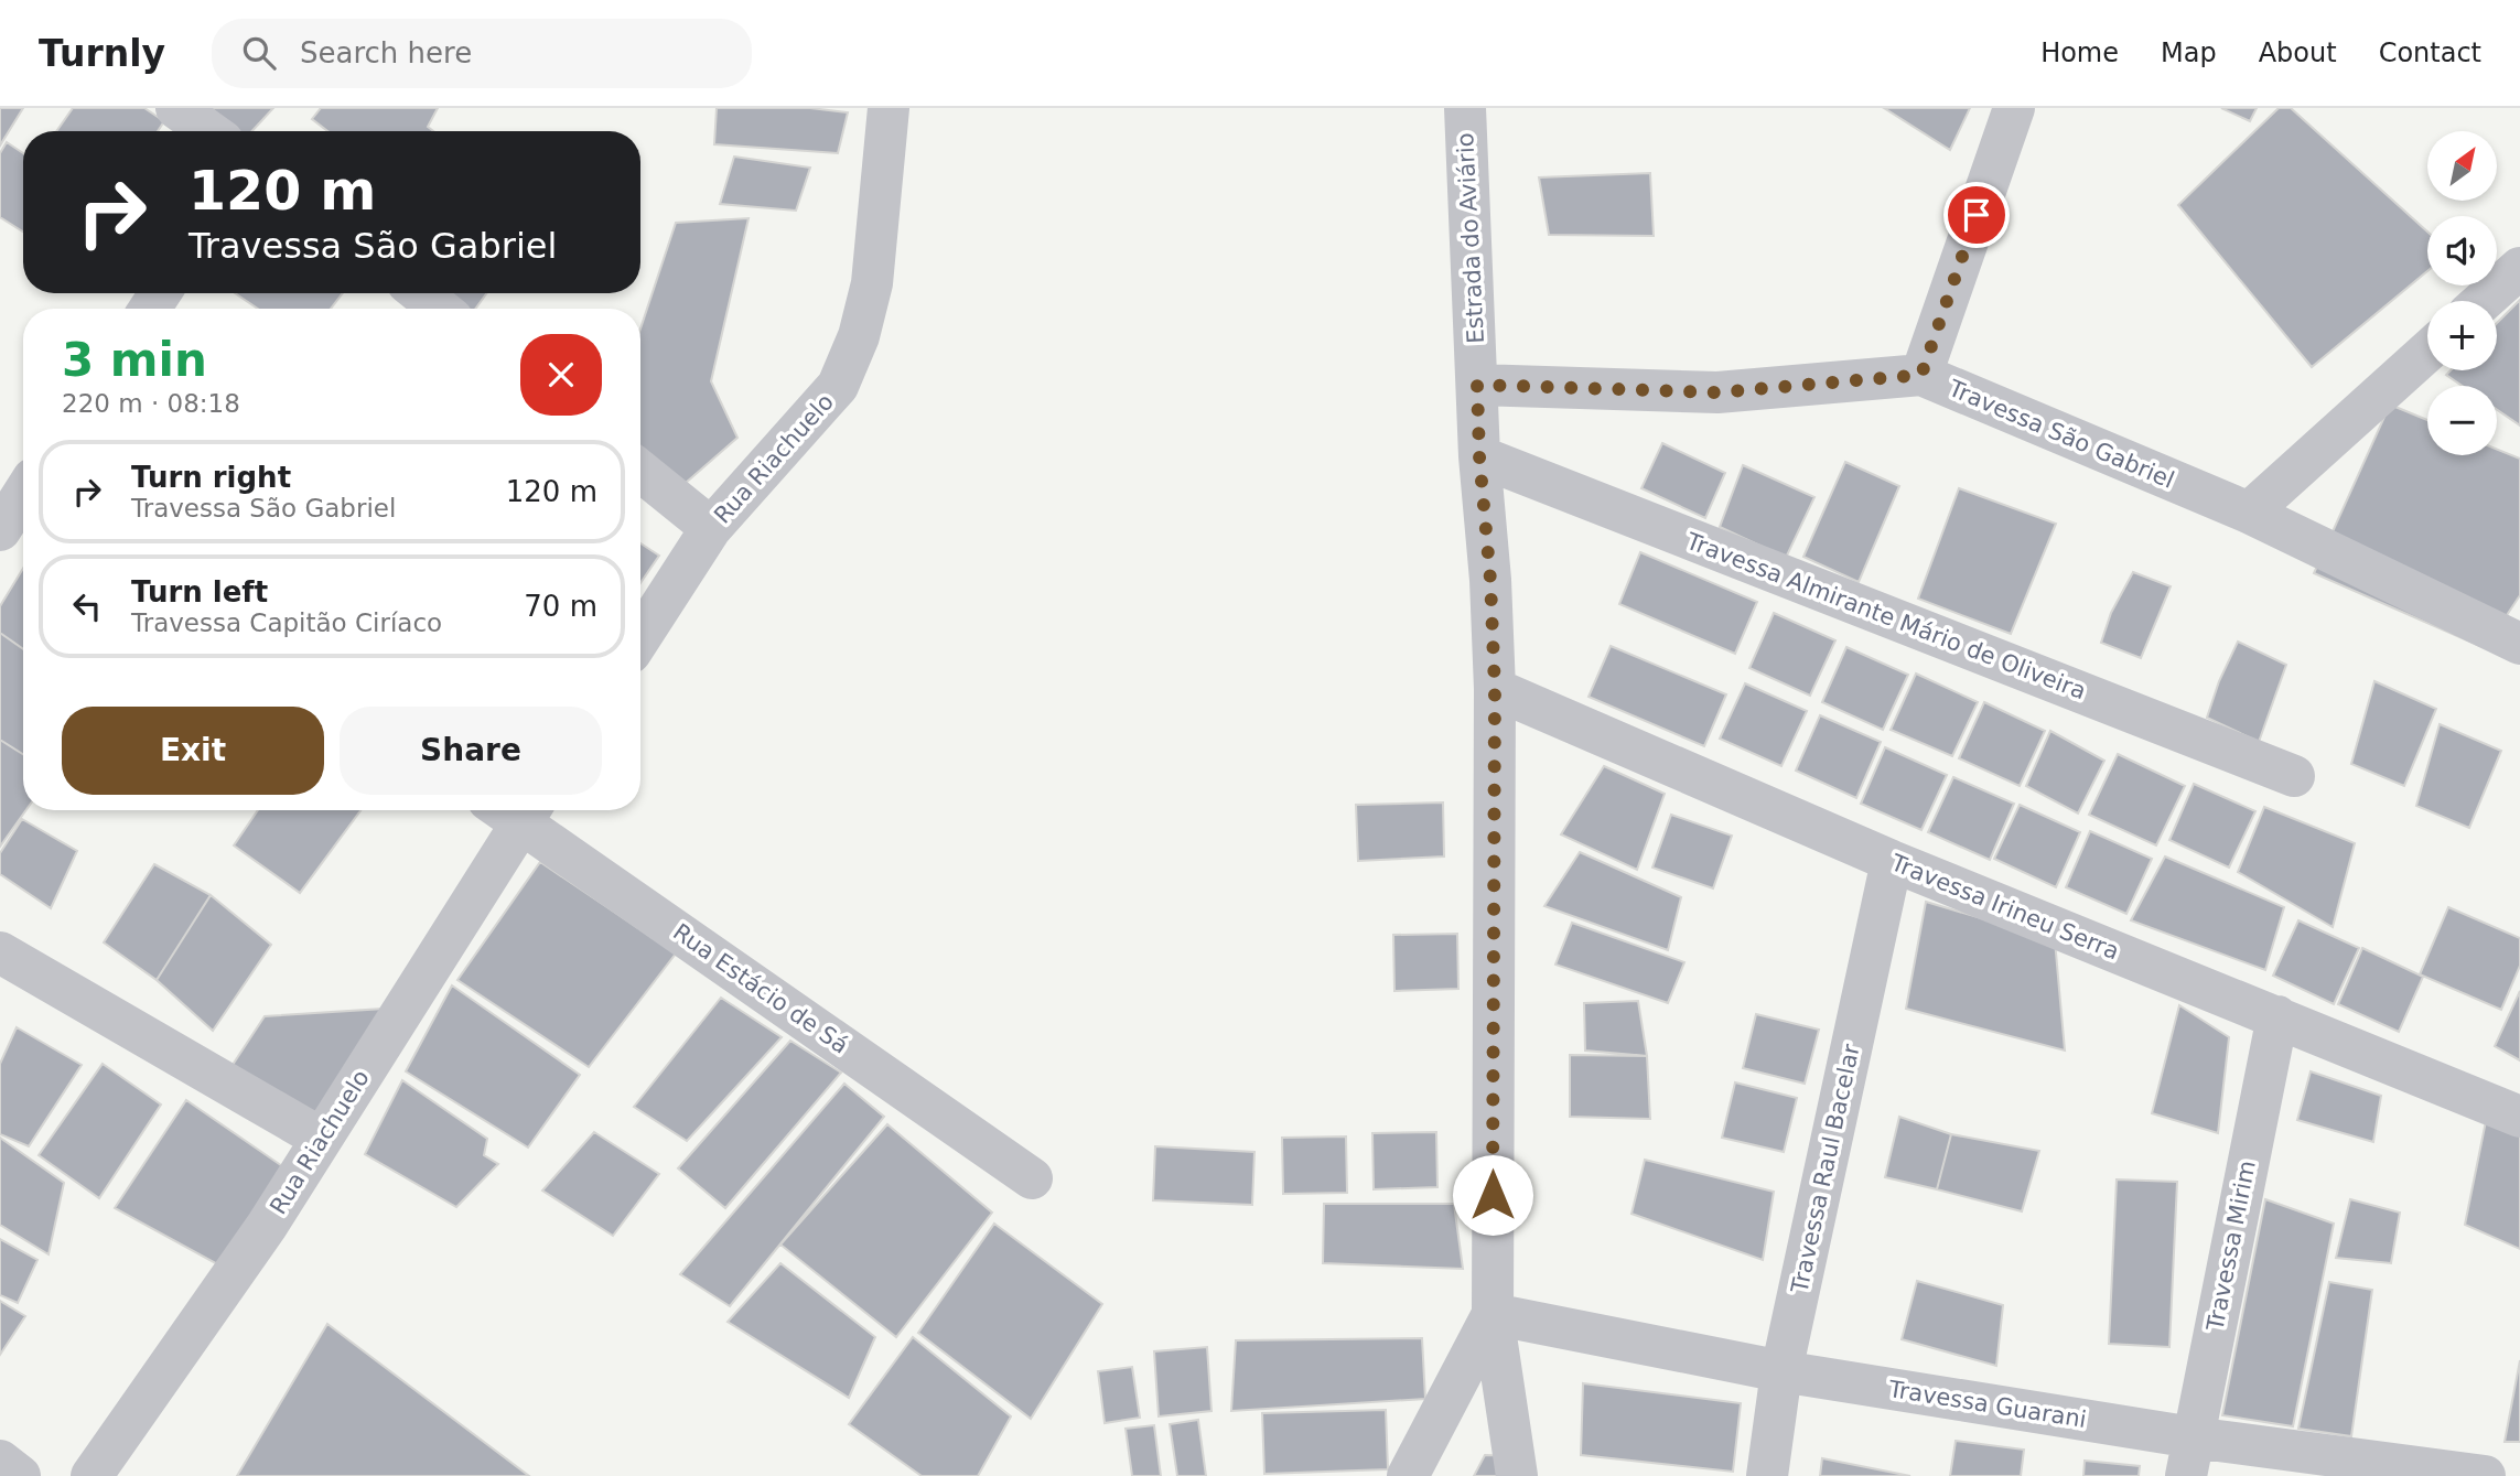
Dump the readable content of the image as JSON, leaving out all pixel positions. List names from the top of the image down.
{
  "streets": {
    "street": [
      "Estrada do Aviário",
      "Travessa São Gabriel",
      "Rua Riachuelo",
      "Travessa Almirante Mário de Oliveira",
      "Travessa Irineu Serra",
      "Rua Estácio de Sá",
      "Travessa Raul Bacelar",
      "Travessa Mirim",
      "Travessa Guarani"
    ]
  },
  "crossings": [
    ["Estrada do Aviário", "Travessa São Gabriel"],
    ["Estrada do Aviário", "Travessa Almirante Mário de Oliveira"],
    ["Estrada do Aviário", "Travessa Irineu Serra"],
    ["Estrada do Aviário", "Travessa Guarani"],
    ["Travessa Irineu Serra", "Travessa Raul Bacelar"],
    ["Travessa Irineu Serra", "Travessa Mirim"],
    ["Travessa Raul Bacelar", "Travessa Guarani"],
    ["Travessa Mirim", "Travessa Guarani"]
  ],
  "north": "top right",
  "page": {
    "header": "Turnly",
    "search": "Search here",
    "nav": [
      "Home",
      "Map",
      "About",
      "Contact"
    ],
    "map_buttons": ["+", "−"],
    "turn": ["120 m", "Travessa São Gabriel"],
    "heading": ["3 min", "220 m · 08:18"],
    "list": [
      {
        "name": "Turn right",
        "note": "Travessa São Gabriel",
        "value": "120 m"
      },
      {
        "name": "Turn left",
        "note": "Travessa Capitão Ciríaco",
        "value": "70 m"
      }
    ],
    "buttons": ["Exit", "Share"]
  }
}
